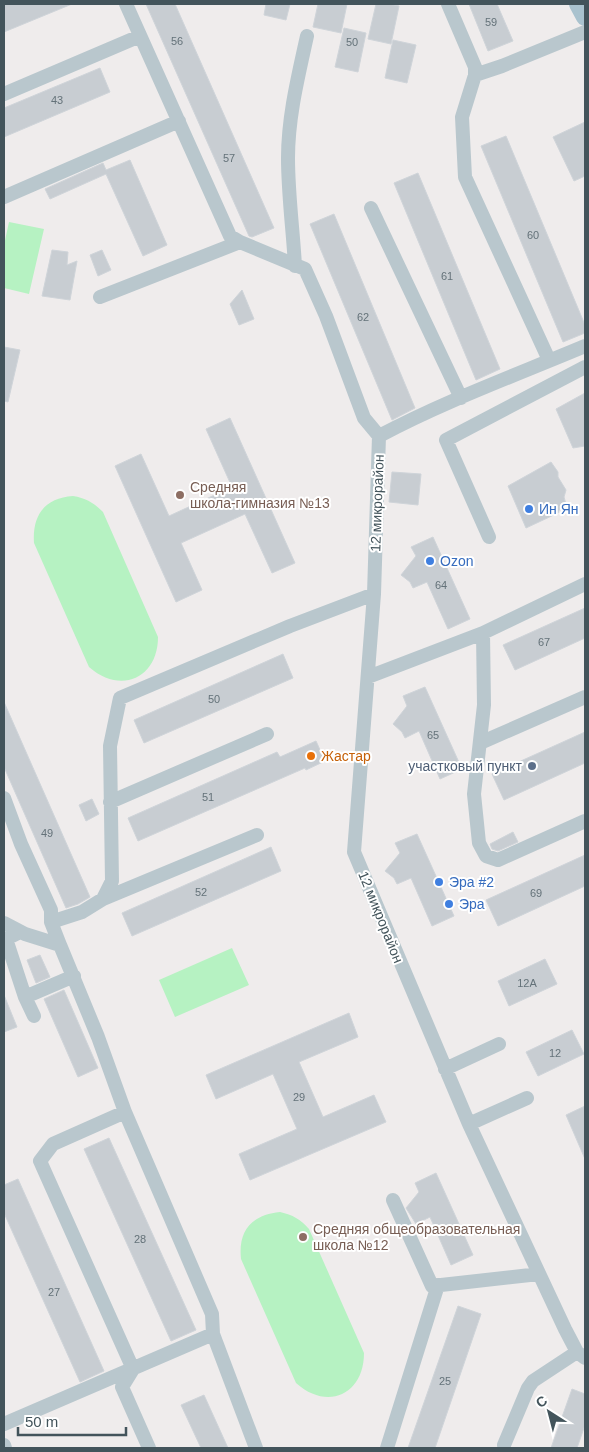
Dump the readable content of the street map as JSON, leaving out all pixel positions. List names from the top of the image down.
{
  "streets": {
    "street": ["12 микрорайон"]
  },
  "places": [
    "Средняя школа-гимназия №13",
    "Ин Ян",
    "Ozon",
    "Жастар",
    "участковый пункт",
    "Эра #2",
    "Эра",
    "Средняя общеобразовательная школа №12"
  ],
  "house_numbers": [
    "59",
    "56",
    "50",
    "43",
    "57",
    "60",
    "61",
    "62",
    "64",
    "67",
    "50",
    "65",
    "51",
    "49",
    "52",
    "69",
    "12А",
    "12",
    "29",
    "28",
    "27",
    "25"
  ],
  "scale_bar": "50 m",
  "north": "top left"
}
